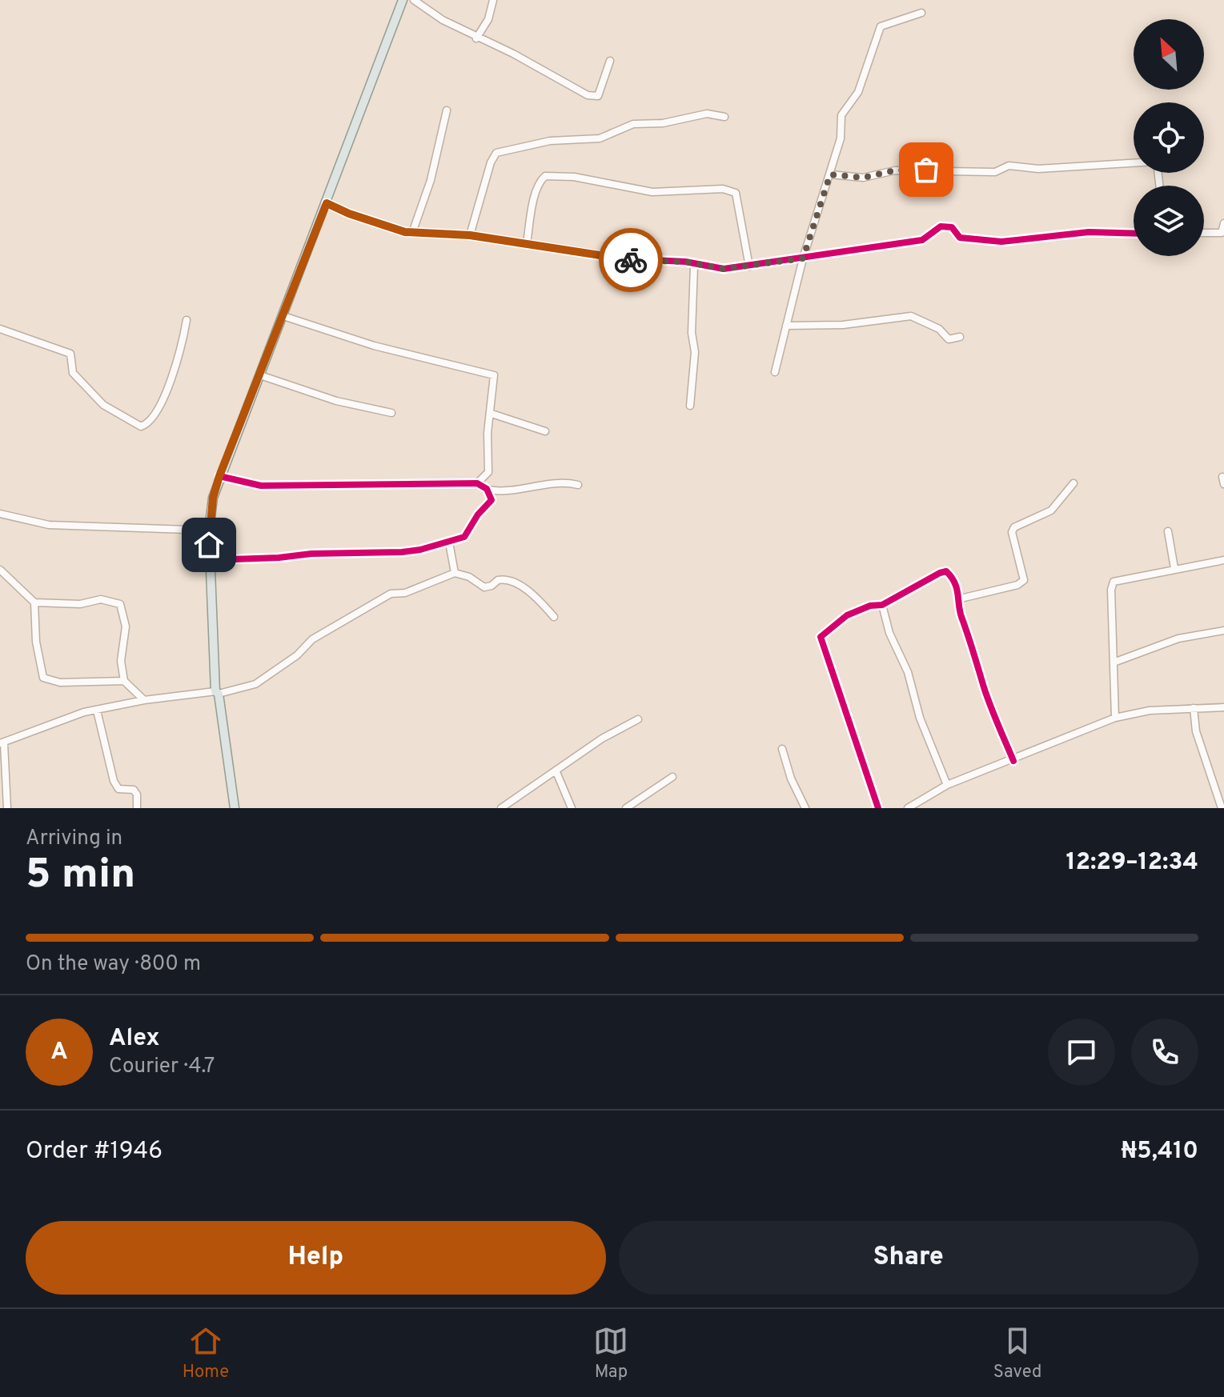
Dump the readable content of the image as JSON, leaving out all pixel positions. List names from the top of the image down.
{
  "north": "top left",
  "page": {
    "heading": ["5 min", "Arriving in", "12:29–12:34"],
    "panel": [
      "Alex",
      "Courier · 4.7",
      "Order #1946",
      "₦5,410"
    ],
    "bar": "On the way · 800 m",
    "round": "A",
    "buttons": ["Help", "Share"],
    "tabs": ["Home", "Map", "Saved"]
  }
}
